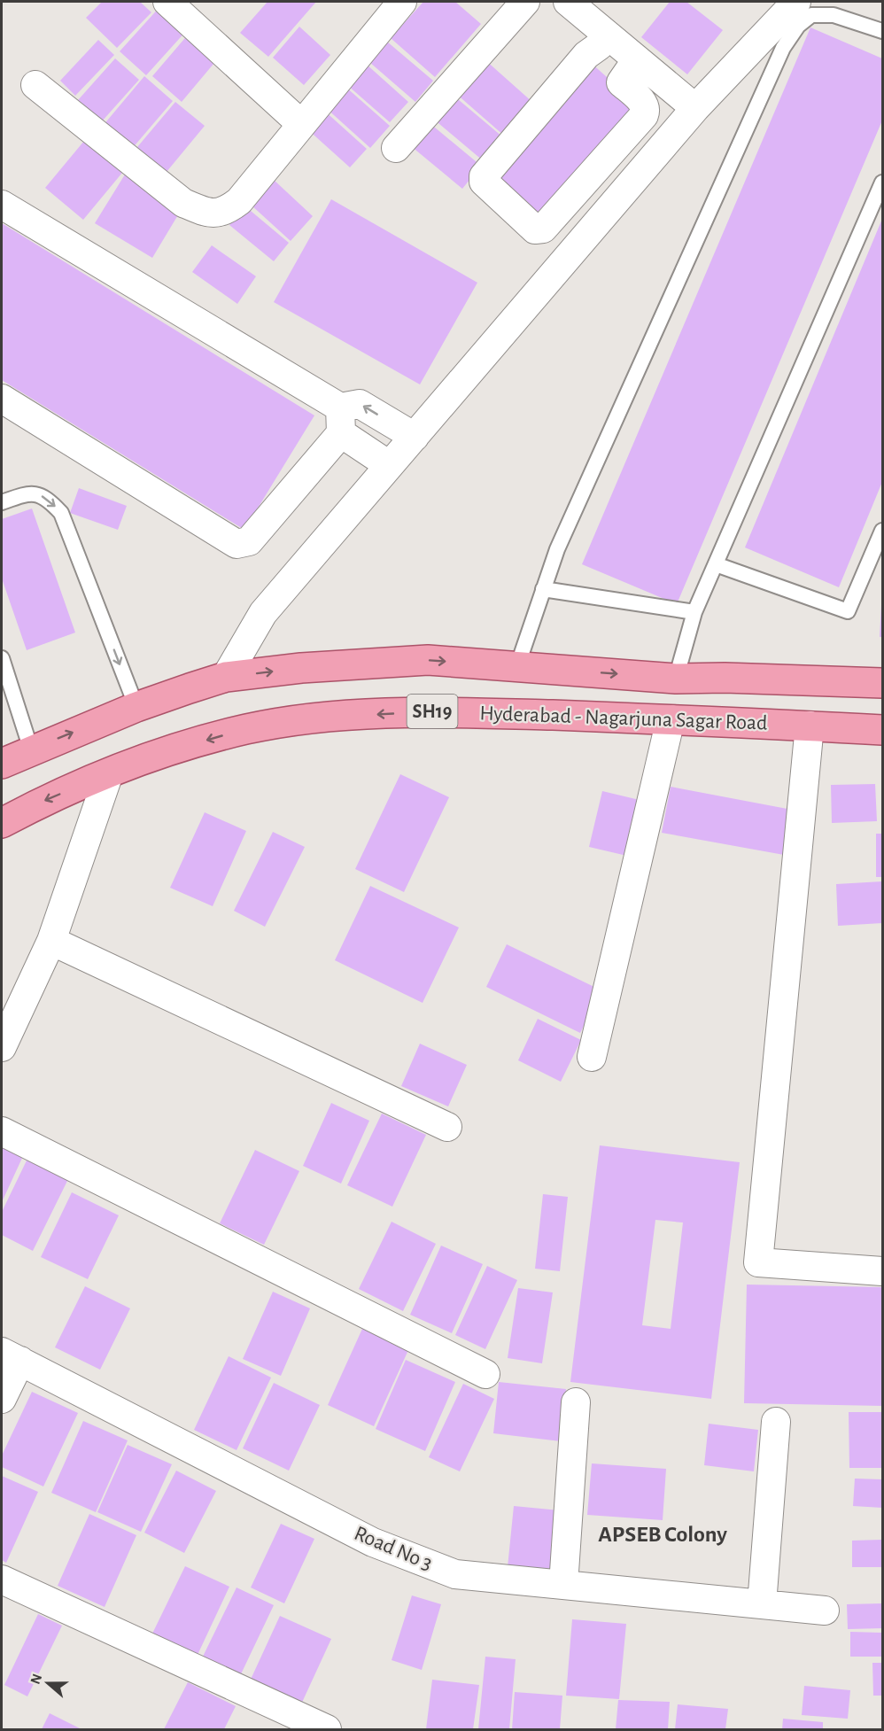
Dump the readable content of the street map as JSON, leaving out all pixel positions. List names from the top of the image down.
{
  "streets": {
    "main road": ["SH19", "Hyderabad - Nagarjuna Sagar Road"],
    "street": ["Road No 3"]
  },
  "districts": ["APSEB Colony"],
  "north": "left"
}
